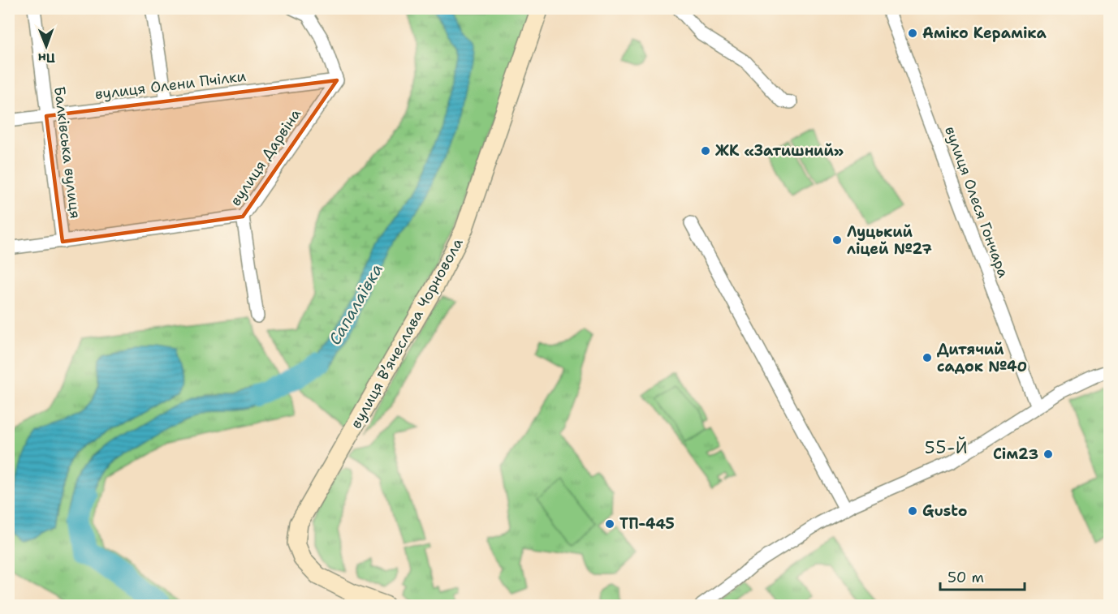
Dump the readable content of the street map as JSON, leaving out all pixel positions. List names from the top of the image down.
{
  "streets": {
    "street": [
      "вулиця Олени Пчілки",
      "Балківська вулиця",
      "вулиця Дарвіна",
      "вулиця Олеся Гончара",
      "вулиця Вʼячеслава Чорновола"
    ]
  },
  "crossings": [
    ["вулиця Олени Пчілки", "Балківська вулиця"],
    ["вулиця Олени Пчілки", "вулиця Дарвіна"]
  ],
  "districts": ["55-Й"],
  "water": ["Сапалаївка"],
  "places": [
    "Аміко Кераміка",
    "ЖК «Затишний»",
    "Луцький ліцей №27",
    "Дитячий садок №40",
    "Сім23",
    "Gusto",
    "ТП-445"
  ],
  "scale_bar": "50 m",
  "north": "bottom"
}
